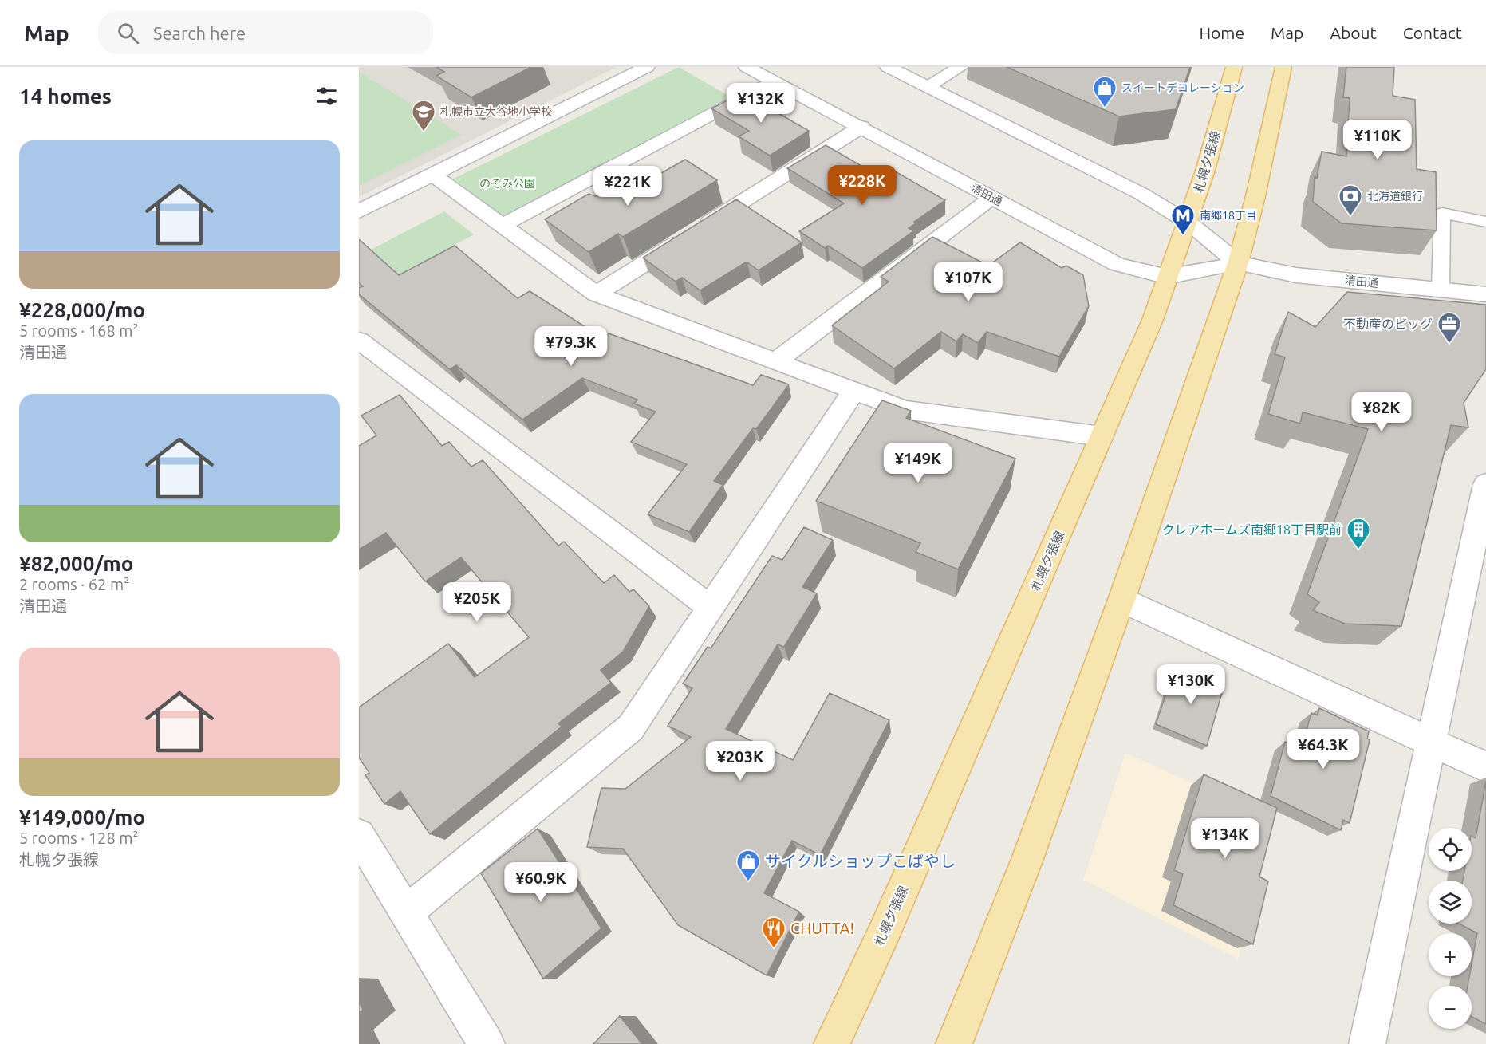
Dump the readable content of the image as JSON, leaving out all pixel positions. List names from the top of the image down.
{
  "streets": {
    "main road": ["札幌夕張線"],
    "street": ["清田通"]
  },
  "crossings": [
    ["札幌夕張線", "清田通"]
  ],
  "parks": ["のぞみ公園"],
  "places": {
    "shop": ["スイートデコレーション", "サイクルショップこばやし"],
    "school or university": ["札幌市立大谷地小学校"],
    "bank": ["北海道銀行"],
    "metro station": ["南郷18丁目"],
    "office": ["不動産のビッグ"],
    "building": ["クレアホームズ南郷18丁目駅前"],
    "restaurant": ["CHUTTA!"]
  },
  "page": {
    "header": "Map",
    "search": "Search here",
    "nav": [
      "Home",
      "Map",
      "About",
      "Contact"
    ],
    "heading": "14 homes",
    "price": [
      "¥132K",
      "¥110K",
      "¥228K",
      "¥221K",
      "¥107K",
      "¥79.3K",
      "¥82K",
      "¥149K",
      "¥205K",
      "¥130K",
      "¥64.3K",
      "¥203K",
      "¥134K",
      "¥60.9K"
    ],
    "list": [
      {
        "name": "¥228,000/mo",
        "note": "5 rooms · 168 m² · 清田通"
      },
      {
        "name": "¥82,000/mo",
        "note": "2 rooms · 62 m² · 清田通"
      },
      {
        "name": "¥149,000/mo",
        "note": "5 rooms · 128 m² · 札幌夕張線"
      }
    ],
    "map_buttons": ["+", "−"]
  }
}
